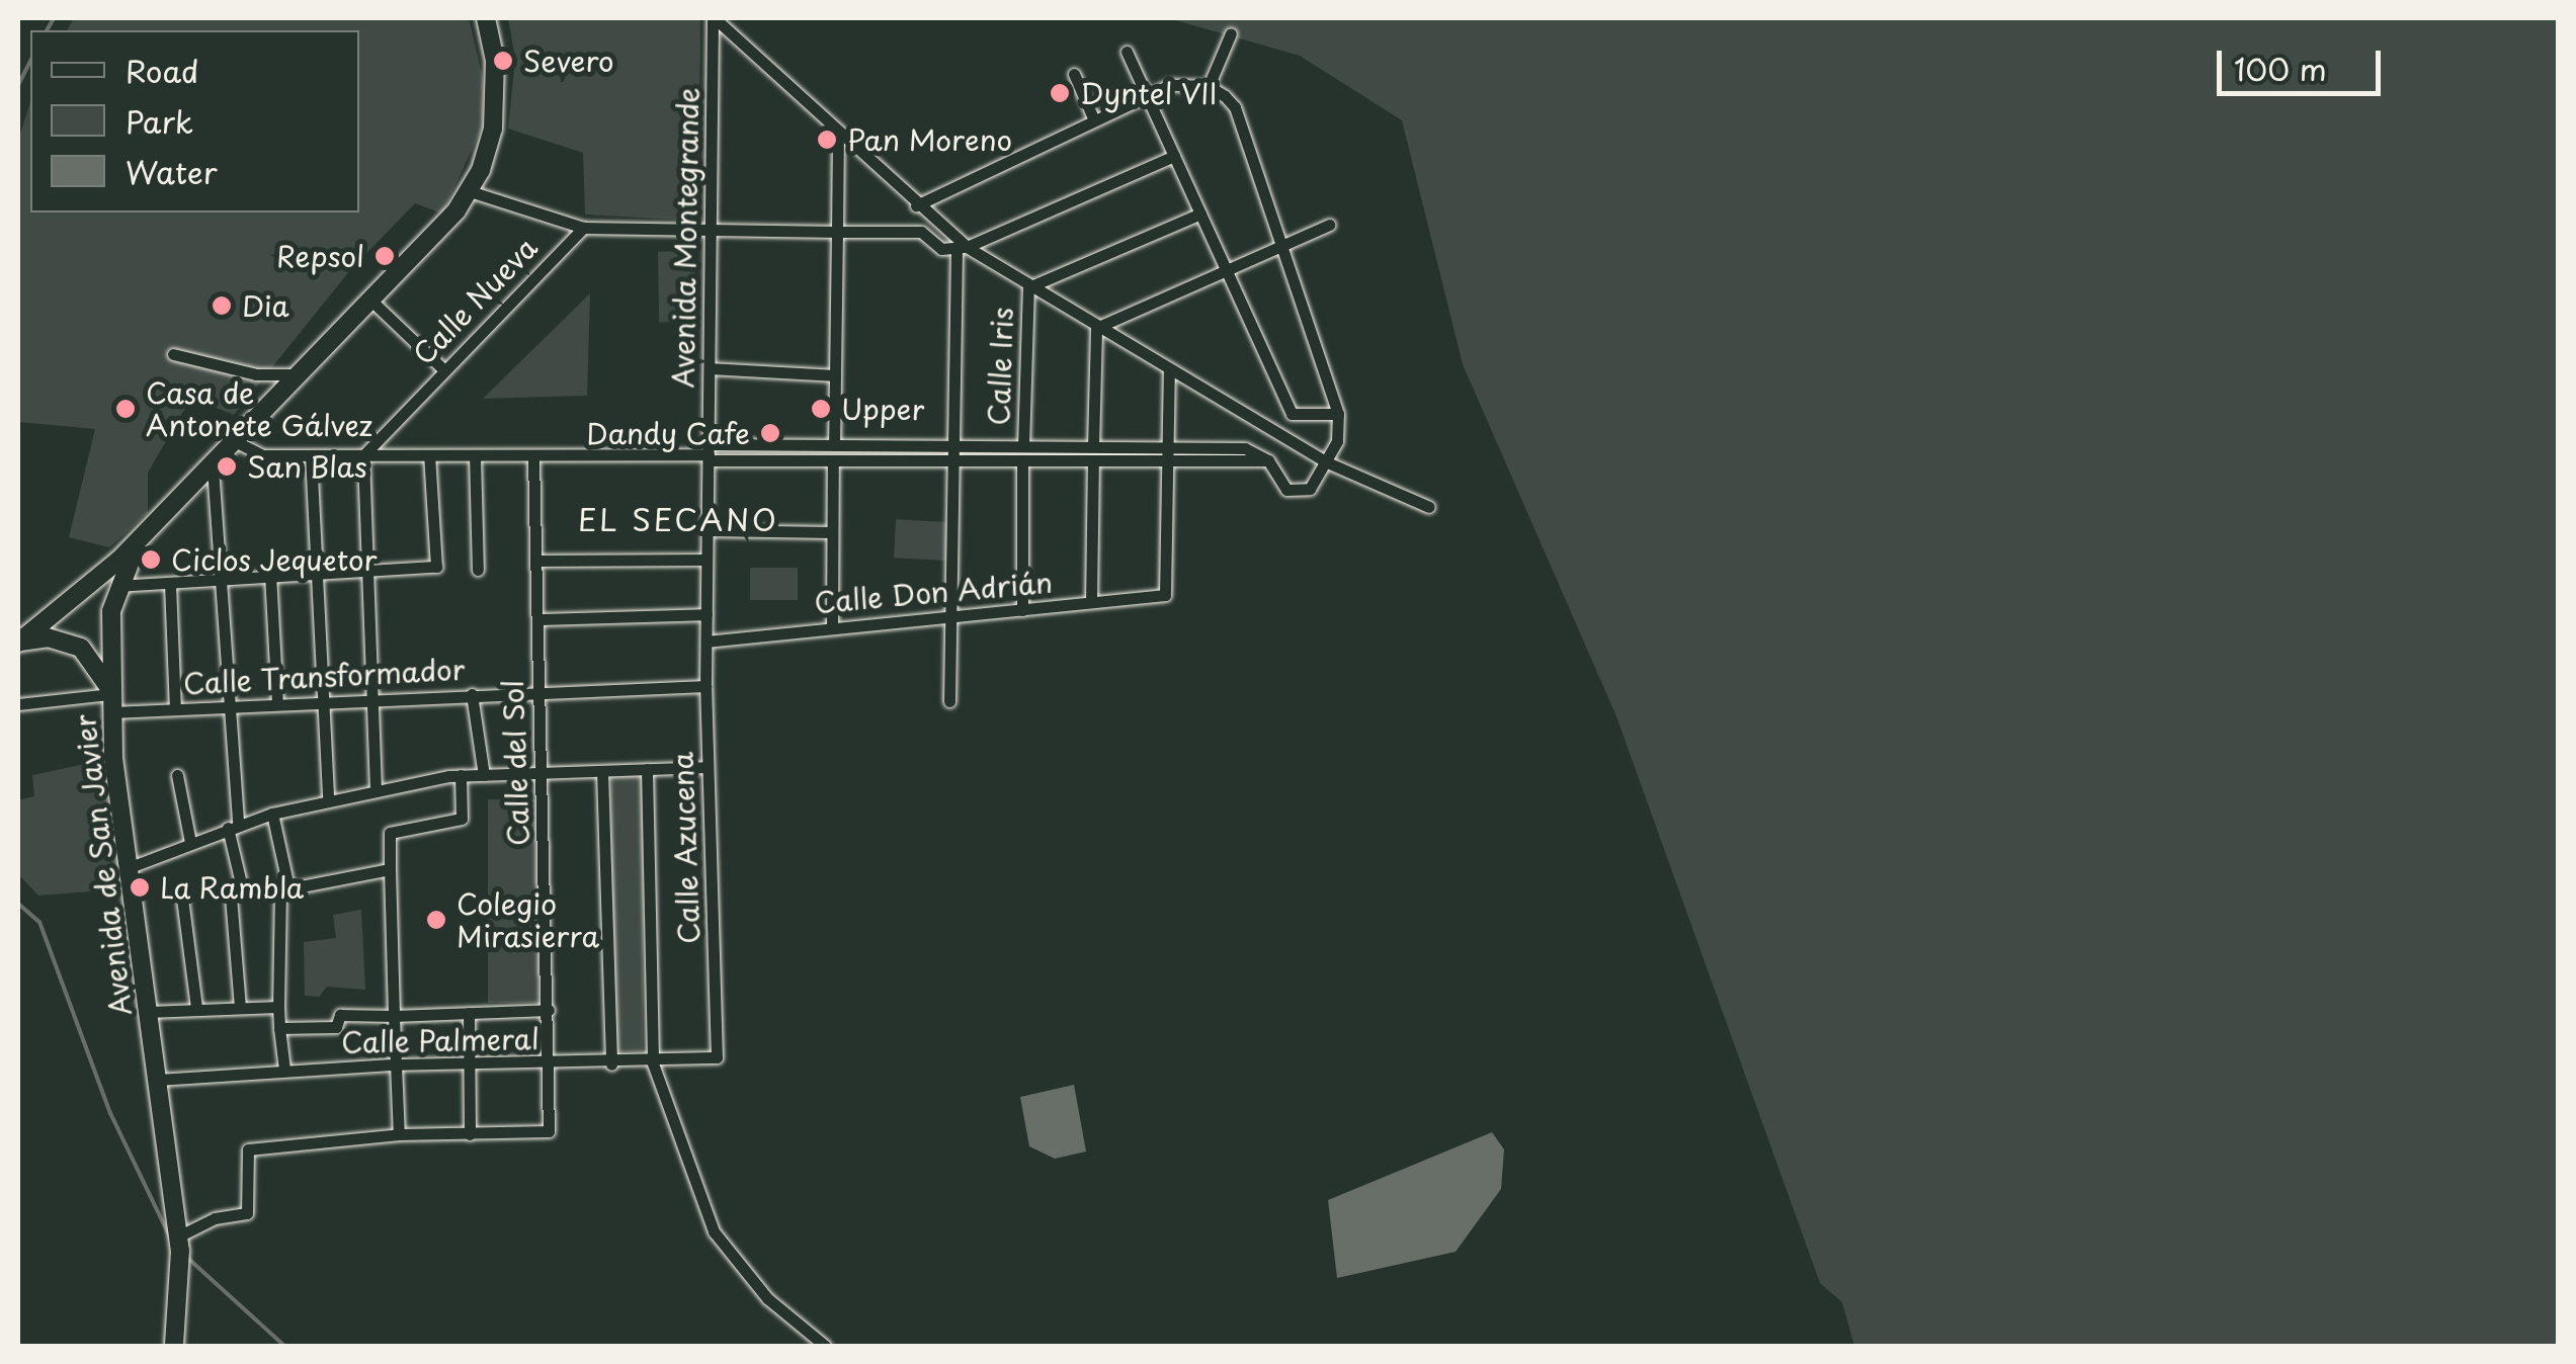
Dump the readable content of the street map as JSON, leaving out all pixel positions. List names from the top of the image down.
{
  "streets": {
    "main road": ["Avenida de San Javier"],
    "street": [
      "Avenida Montegrande",
      "Calle Nueva",
      "Calle Iris",
      "Calle Don Adrián",
      "Calle Transformador",
      "Calle del Sol",
      "Calle Azucena",
      "Calle Palmeral"
    ]
  },
  "crossings": [
    ["Avenida Montegrande", "Calle Don Adrián"],
    ["Avenida Montegrande", "Calle Azucena"],
    ["Calle Iris", "Calle Don Adrián"],
    ["Calle Don Adrián", "Calle Azucena"],
    ["Calle Transformador", "Calle del Sol"],
    ["Calle Transformador", "Calle Azucena"],
    ["Calle Transformador", "Avenida de San Javier"],
    ["Calle del Sol", "Calle Palmeral"],
    ["Calle Azucena", "Calle Palmeral"],
    ["Avenida de San Javier", "Calle Palmeral"]
  ],
  "districts": ["EL SECANO"],
  "places": [
    "Severo",
    "Dyntel VII",
    "Pan Moreno",
    "Repsol",
    "Dia",
    "Casa de Antonete Gálvez",
    "Upper",
    "Dandy Cafe",
    "San Blas",
    "Ciclos Jequetor",
    "La Rambla",
    "Colegio Mirasierra"
  ],
  "legend": ["Road", "Park", "Water"],
  "scale_bar": "100 m"
}
